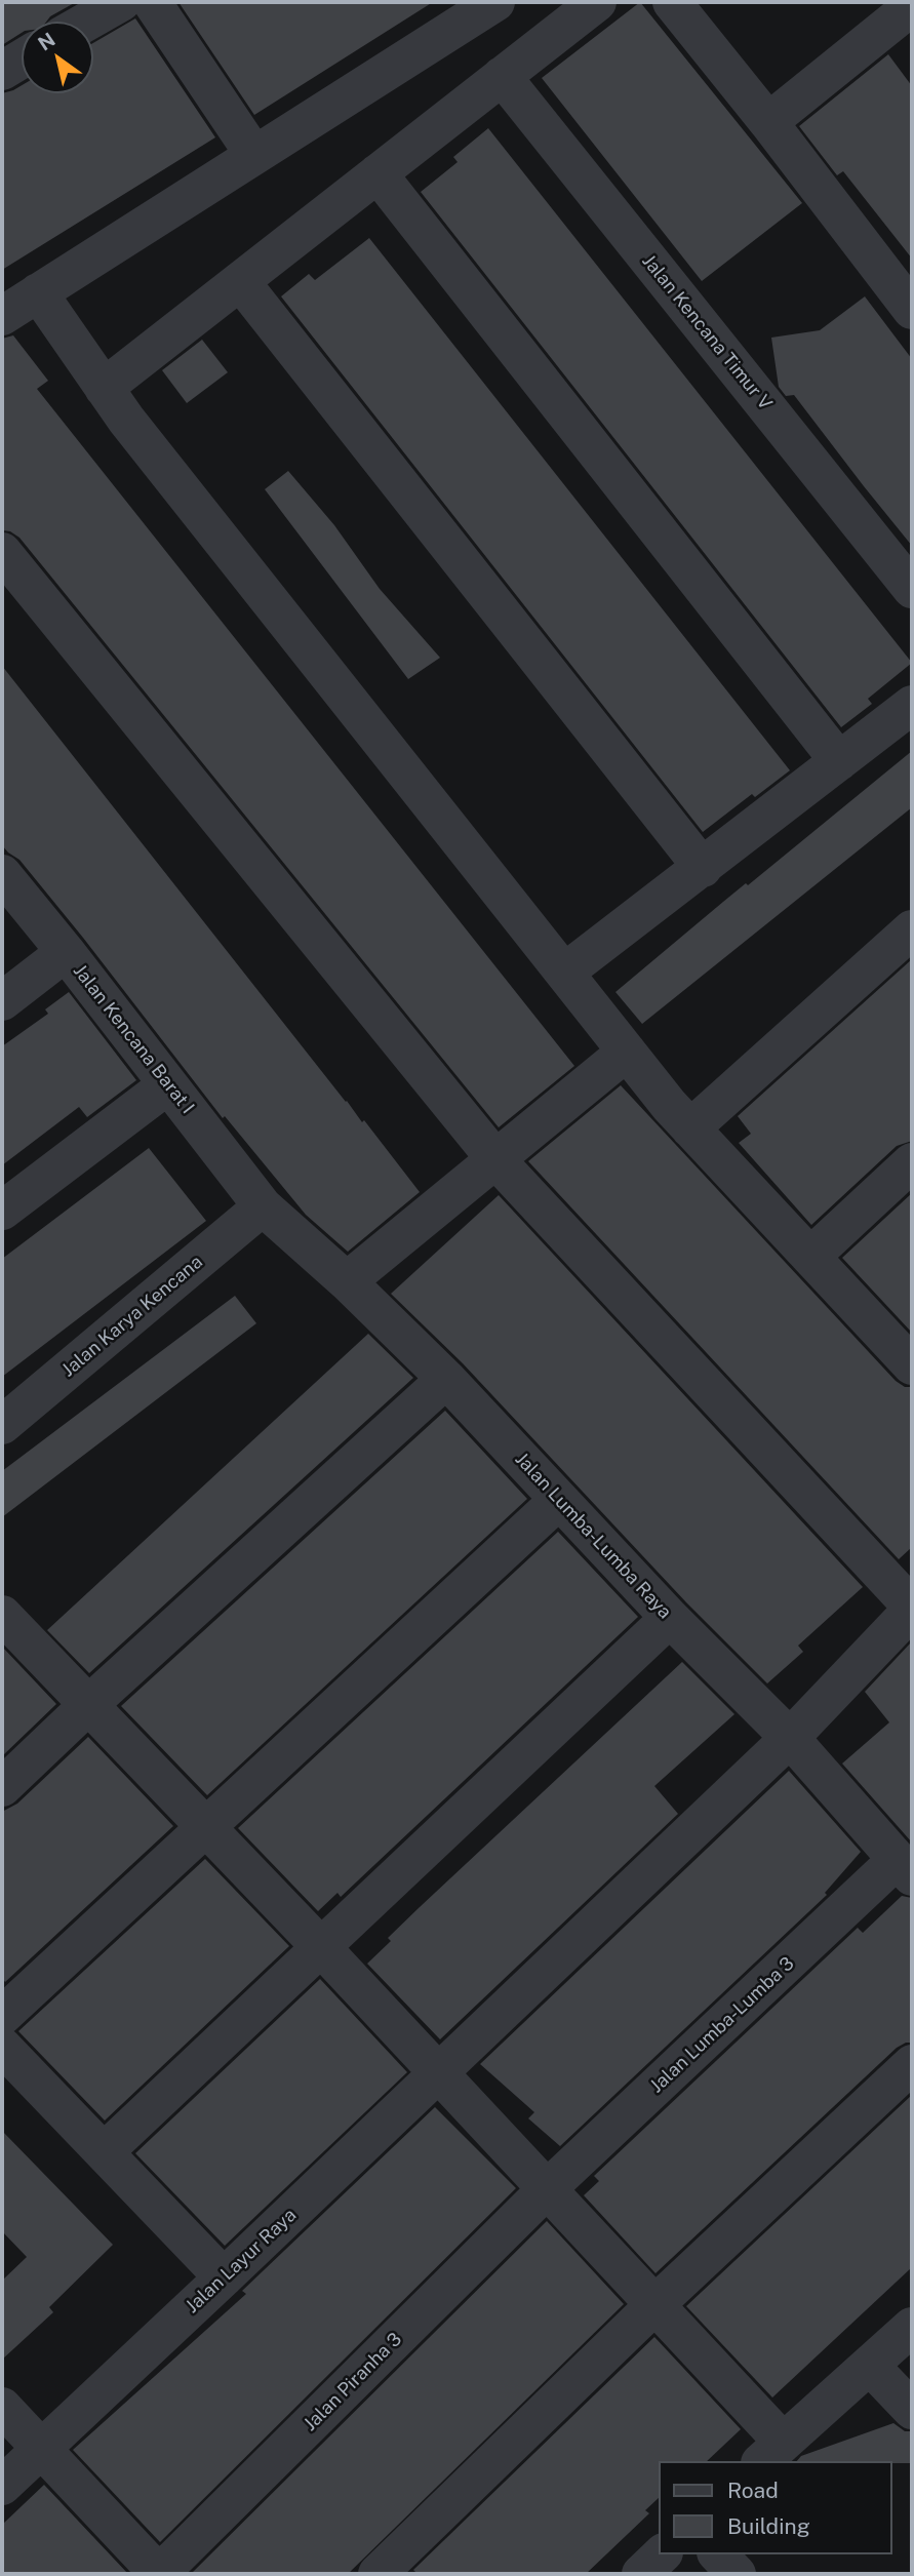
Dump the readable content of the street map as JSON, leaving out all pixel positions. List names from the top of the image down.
{
  "streets": {
    "street": [
      "Jalan Kencana Timur V",
      "Jalan Kencana Barat I",
      "Jalan Karya Kencana",
      "Jalan Lumba-Lumba Raya",
      "Jalan Lumba-Lumba 3",
      "Jalan Layur Raya",
      "Jalan Piranha 3"
    ]
  },
  "crossings": [
    ["Jalan Kencana Barat I", "Jalan Karya Kencana"],
    ["Jalan Kencana Barat I", "Jalan Lumba-Lumba Raya"],
    ["Jalan Karya Kencana", "Jalan Lumba-Lumba Raya"],
    ["Jalan Lumba-Lumba Raya", "Jalan Lumba-Lumba 3"],
    ["Jalan Lumba-Lumba Raya", "Jalan Layur Raya"],
    ["Jalan Lumba-Lumba 3", "Jalan Piranha 3"]
  ],
  "legend": ["Road", "Building"],
  "north": "top left"
}
